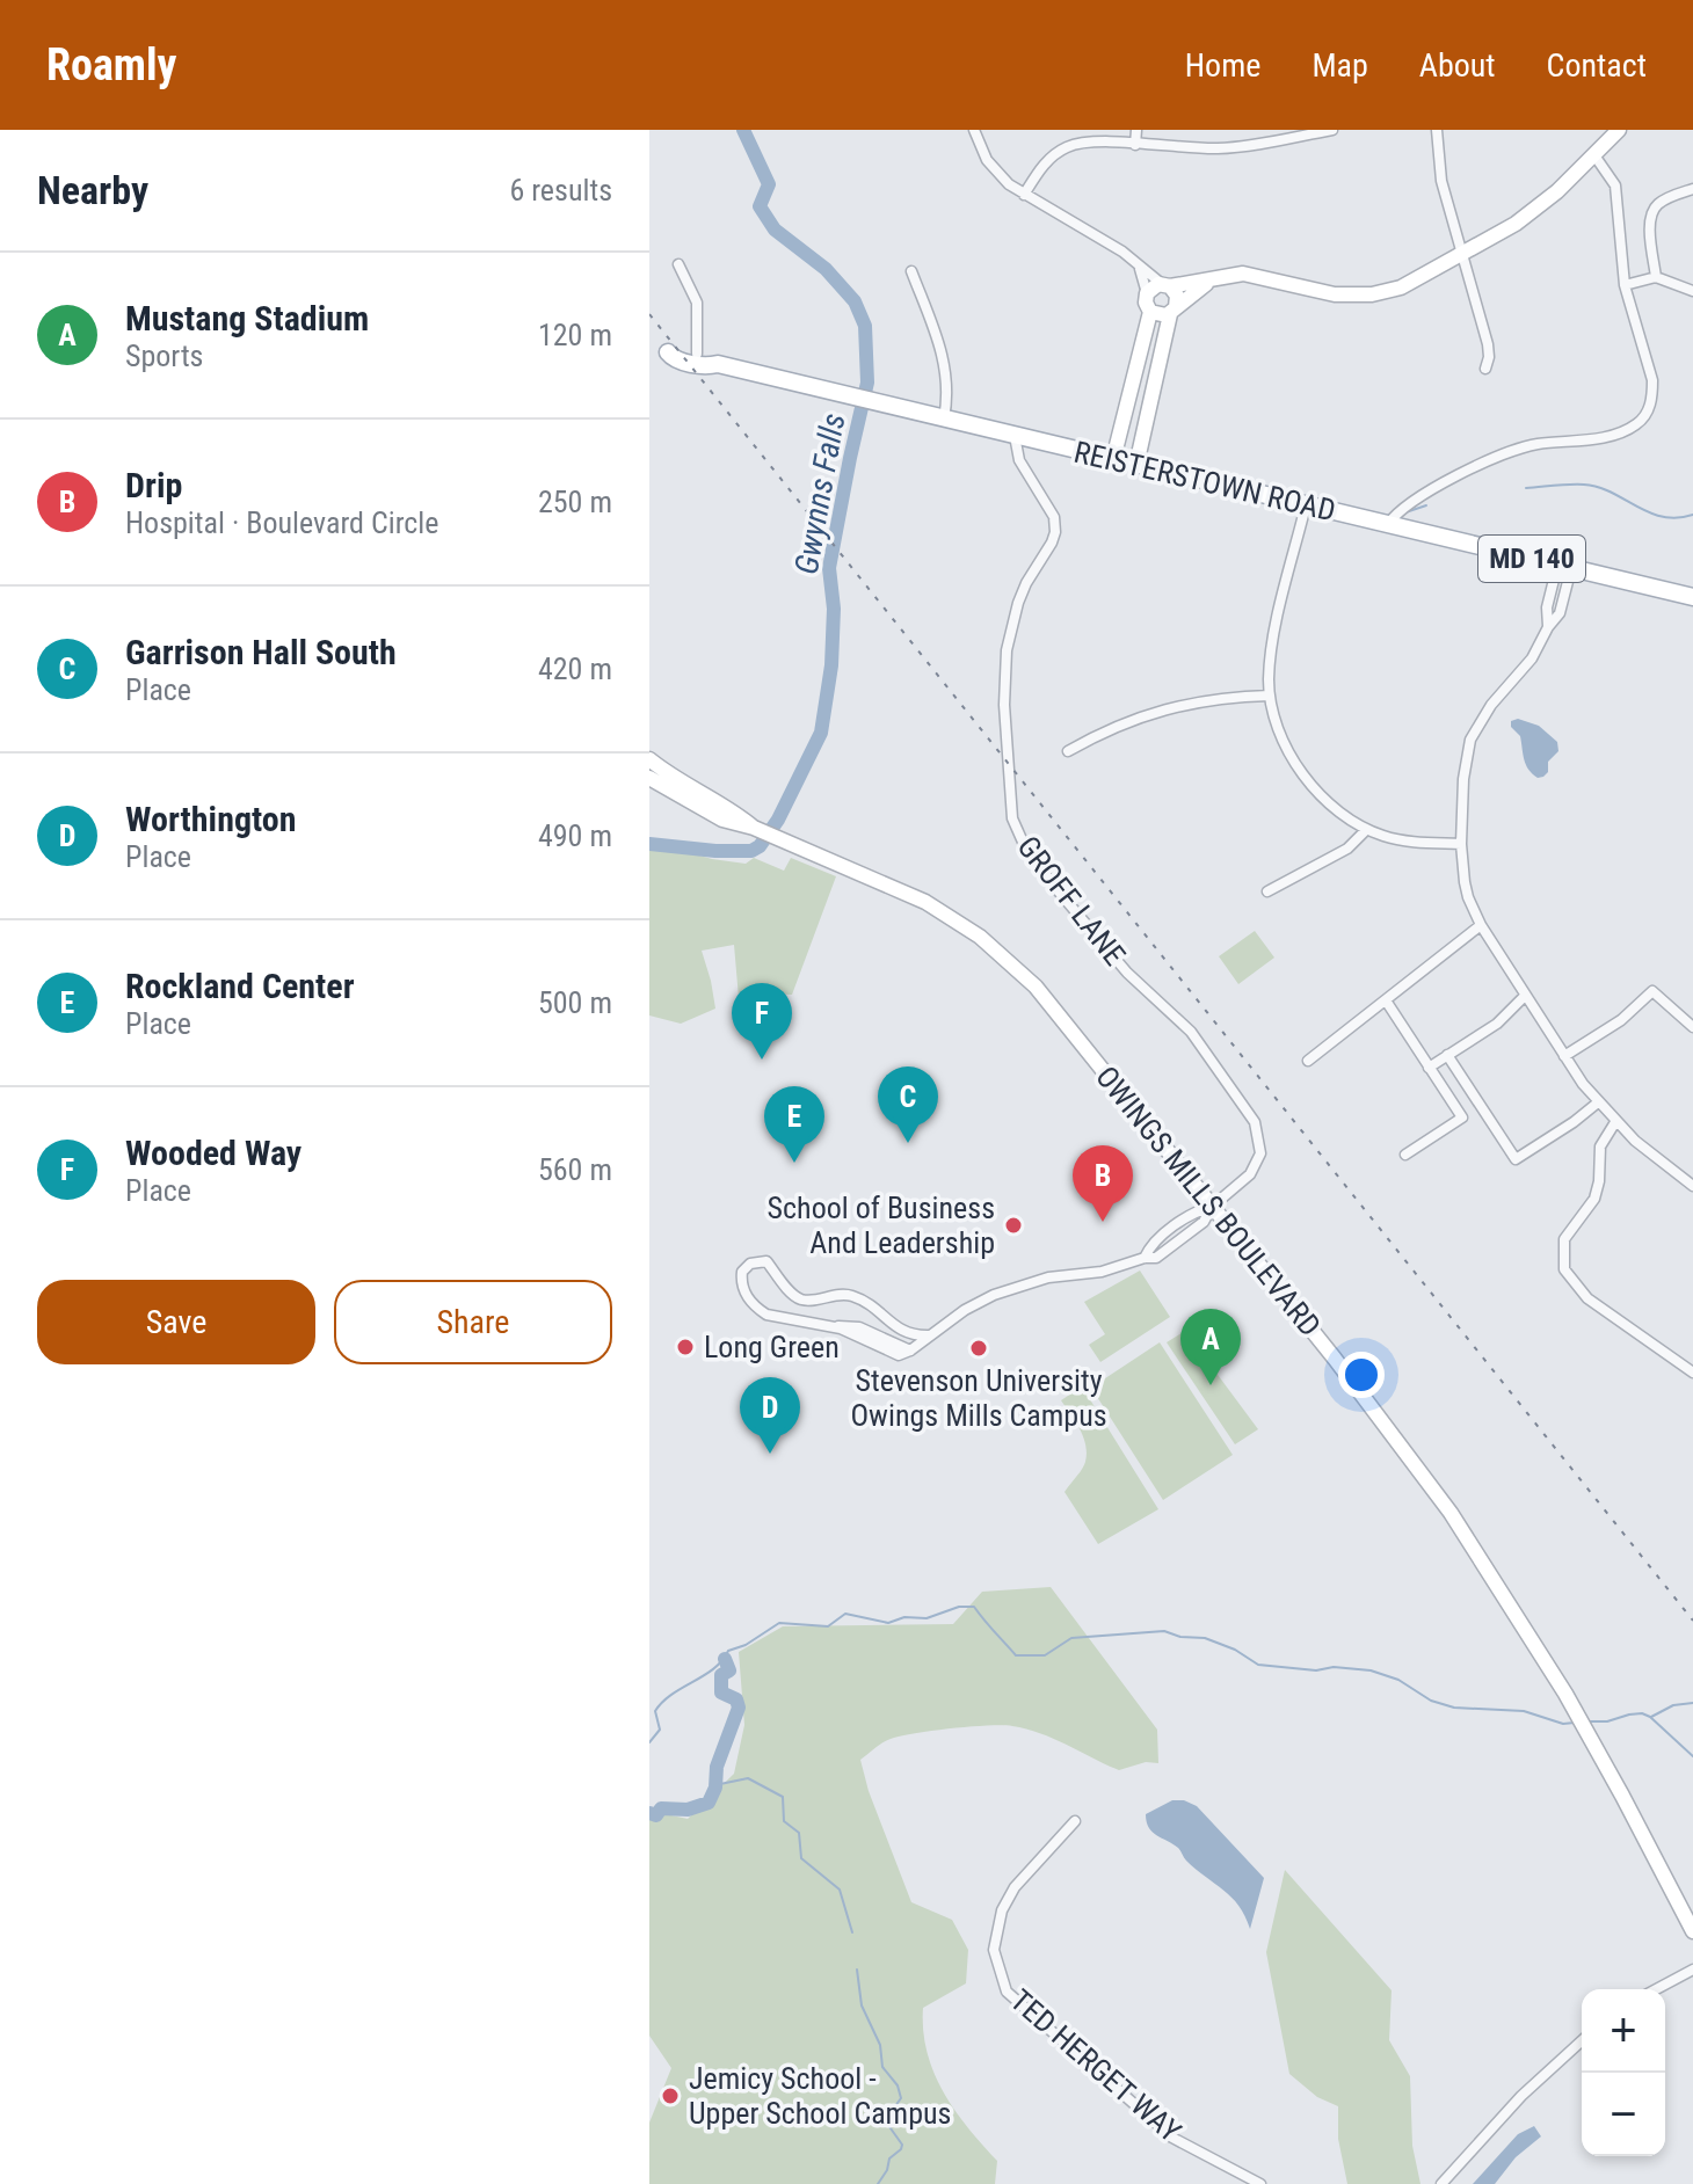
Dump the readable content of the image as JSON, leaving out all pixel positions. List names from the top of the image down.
{
  "streets": {
    "main road": ["REISTERSTOWN ROAD", "MD 140", "OWINGS MILLS BOULEVARD"],
    "street": ["GROFF LANE", "TED HERGET WAY"]
  },
  "crossings": [
    ["REISTERSTOWN ROAD", "GROFF LANE"],
    ["GROFF LANE", "OWINGS MILLS BOULEVARD"]
  ],
  "water": ["Gwynns Falls"],
  "places": [
    "School of Business And Leadership",
    "Long Green",
    "Stevenson University Owings Mills Campus",
    "Jemicy School - Upper School Campus"
  ],
  "page": {
    "header": "Roamly",
    "nav": [
      "Home",
      "Map",
      "About",
      "Contact"
    ],
    "heading": ["Nearby", "6 results"],
    "list": [
      {
        "mark": "A",
        "name": "Mustang Stadium",
        "note": "Sports",
        "value": "120 m"
      },
      {
        "mark": "B",
        "name": "Drip",
        "note": "Hospital · Boulevard Circle",
        "value": "250 m"
      },
      {
        "mark": "C",
        "name": "Garrison Hall South",
        "note": "Place",
        "value": "420 m"
      },
      {
        "mark": "D",
        "name": "Worthington",
        "note": "Place",
        "value": "490 m"
      },
      {
        "mark": "E",
        "name": "Rockland Center",
        "note": "Place",
        "value": "500 m"
      },
      {
        "mark": "F",
        "name": "Wooded Way",
        "note": "Place",
        "value": "560 m"
      }
    ],
    "pins": [
      "F",
      "C",
      "E",
      "B",
      "A",
      "D"
    ],
    "buttons": ["Save", "Share"],
    "map_buttons": ["+", "−"]
  }
}
